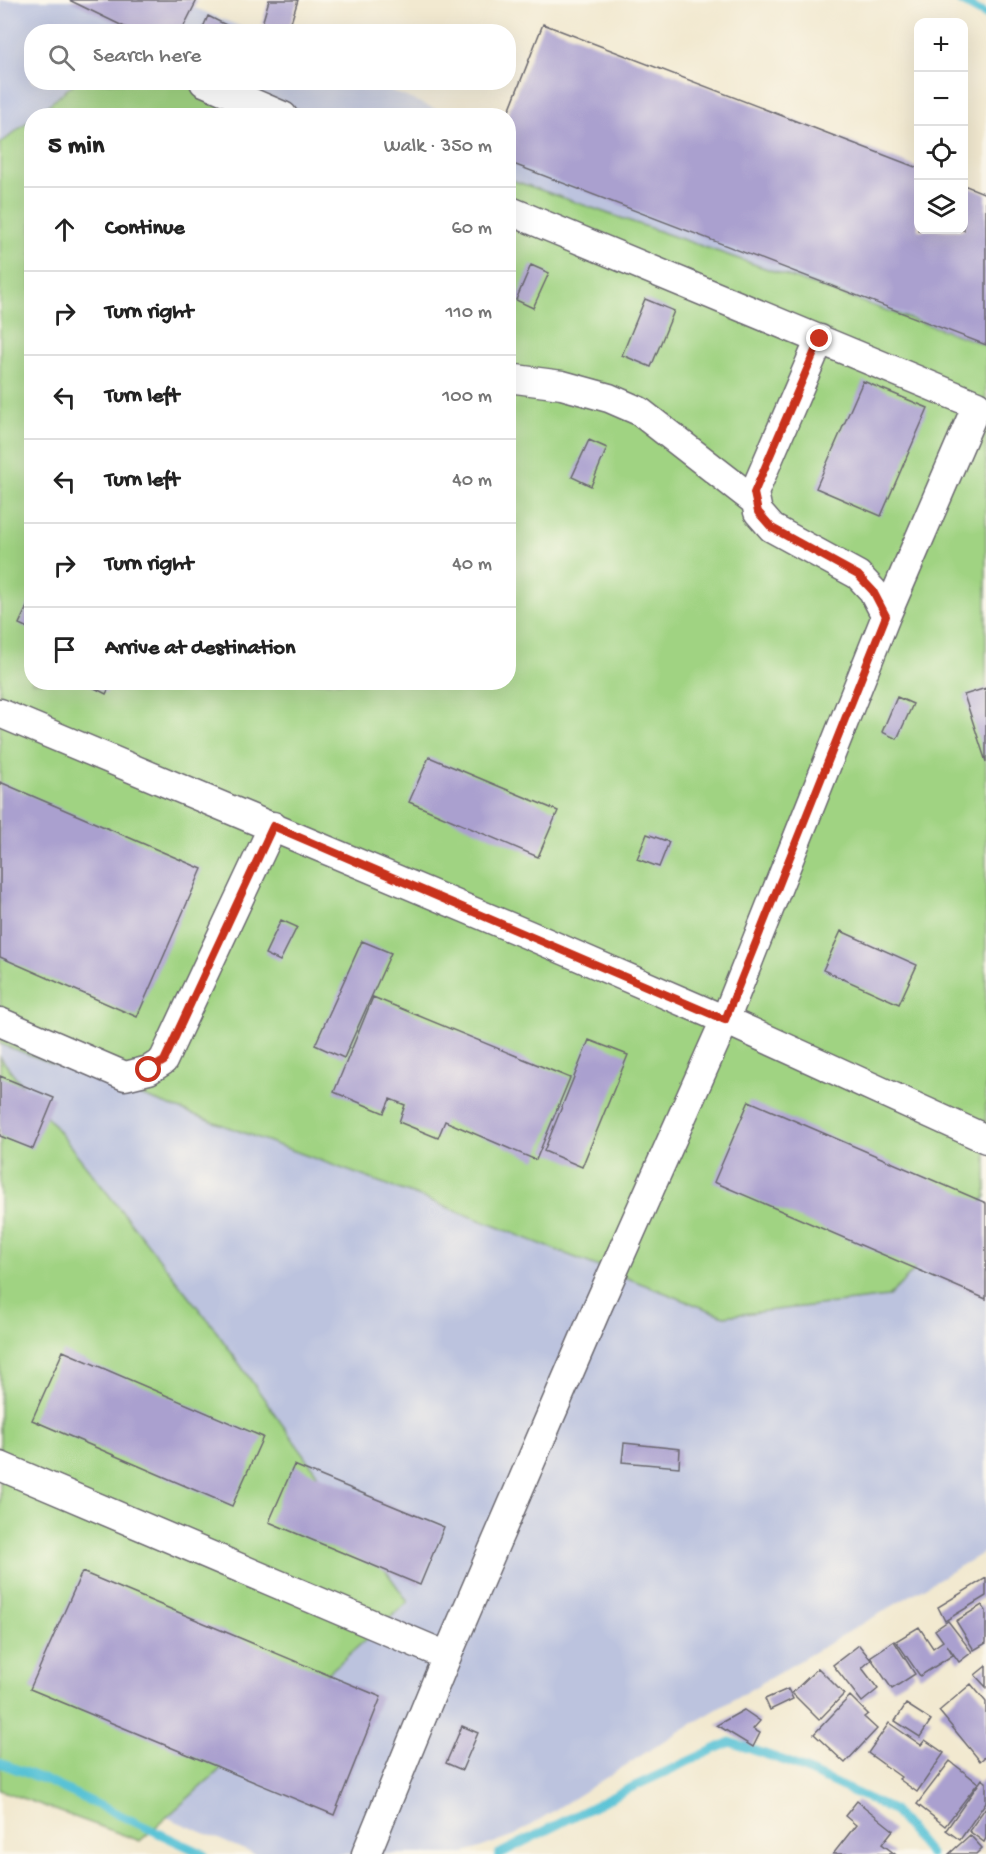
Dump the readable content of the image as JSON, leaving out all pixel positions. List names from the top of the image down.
{
  "page": {
    "map_buttons": ["+", "−"],
    "search": "Search here",
    "heading": ["5 min", "Walk · 350 m"],
    "list": [
      ["Continue", "60 m"],
      ["Turn right", "110 m"],
      ["Turn left", "100 m"],
      ["Turn left", "40 m"],
      ["Turn right", "40 m"],
      "Arrive at destination"
    ]
  }
}
